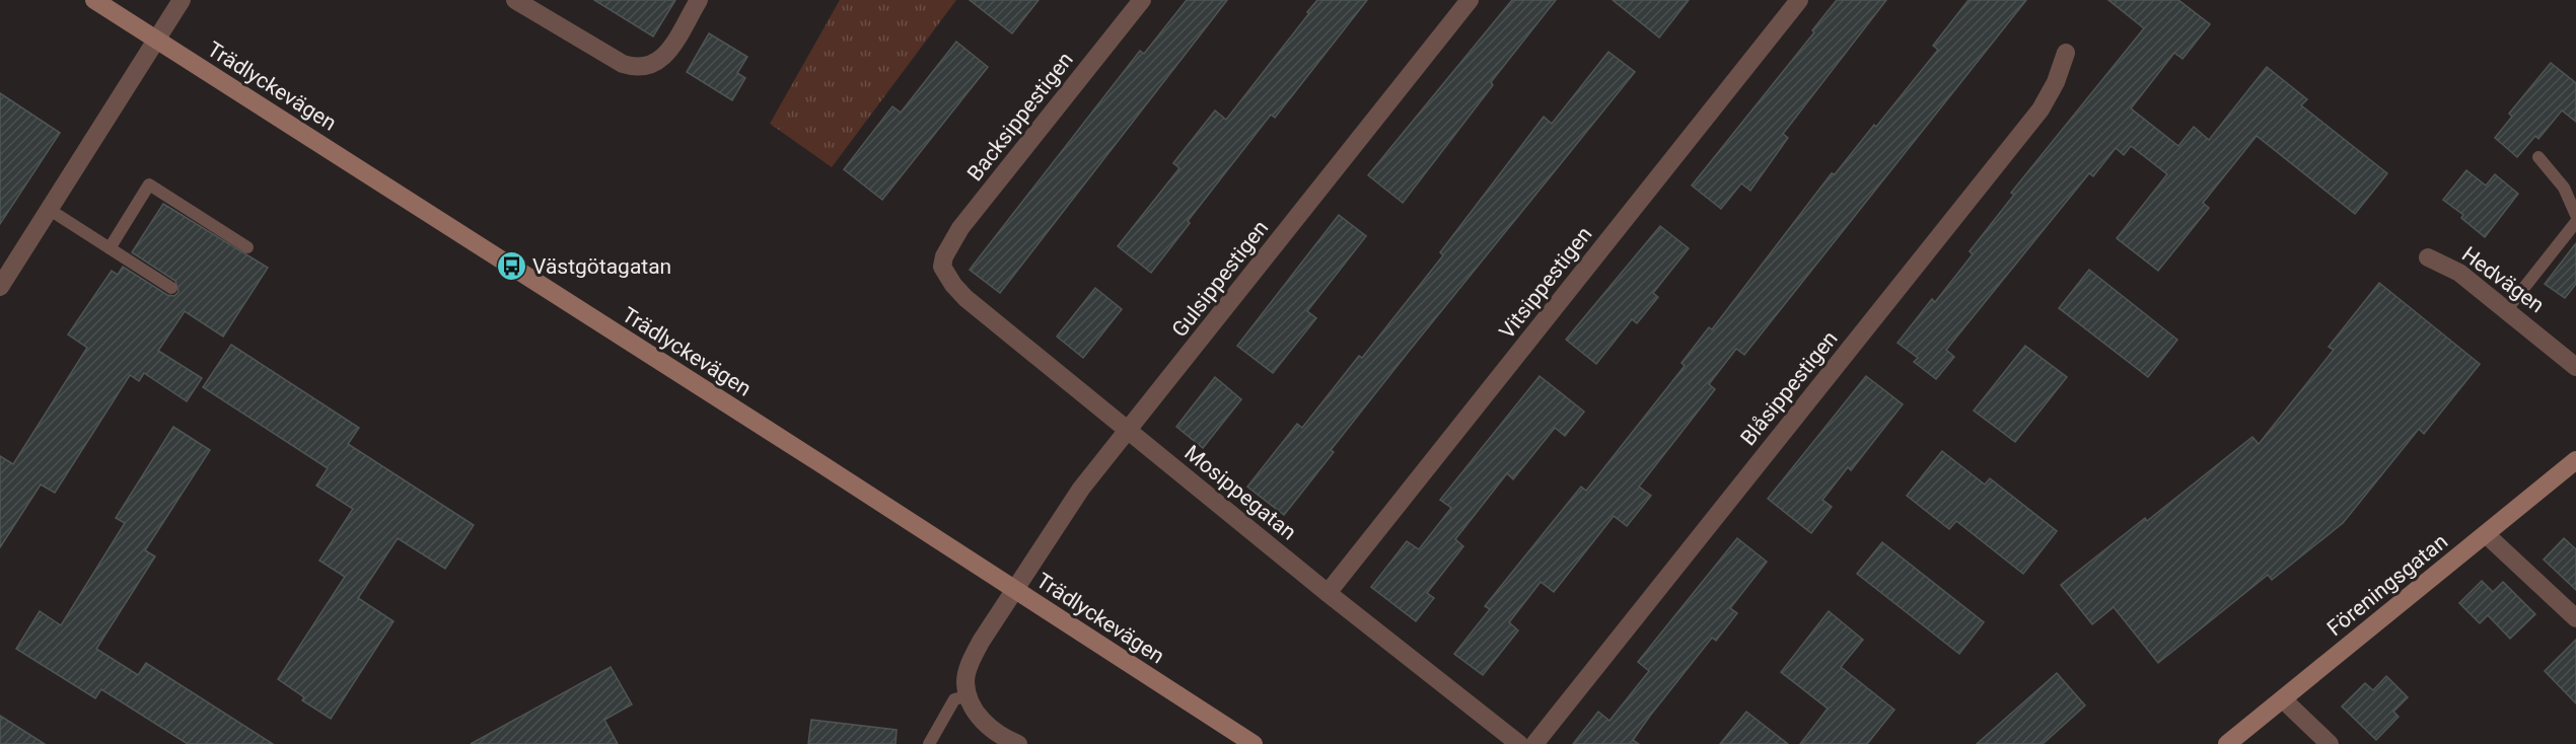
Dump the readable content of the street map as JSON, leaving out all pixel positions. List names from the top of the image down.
{
  "streets": {
    "street": [
      "Trädlyckevägen",
      "Backsippestigen",
      "Gulsippestigen",
      "Hedvägen",
      "Vitsippestigen",
      "Blåsippestigen",
      "Mosippegatan",
      "Föreningsgatan"
    ]
  },
  "crossings": [
    ["Trädlyckevägen", "Gulsippestigen"],
    ["Backsippestigen", "Mosippegatan"],
    ["Gulsippestigen", "Mosippegatan"],
    ["Vitsippestigen", "Mosippegatan"]
  ],
  "places": {
    "bus stop": ["Västgötagatan"]
  }
}
